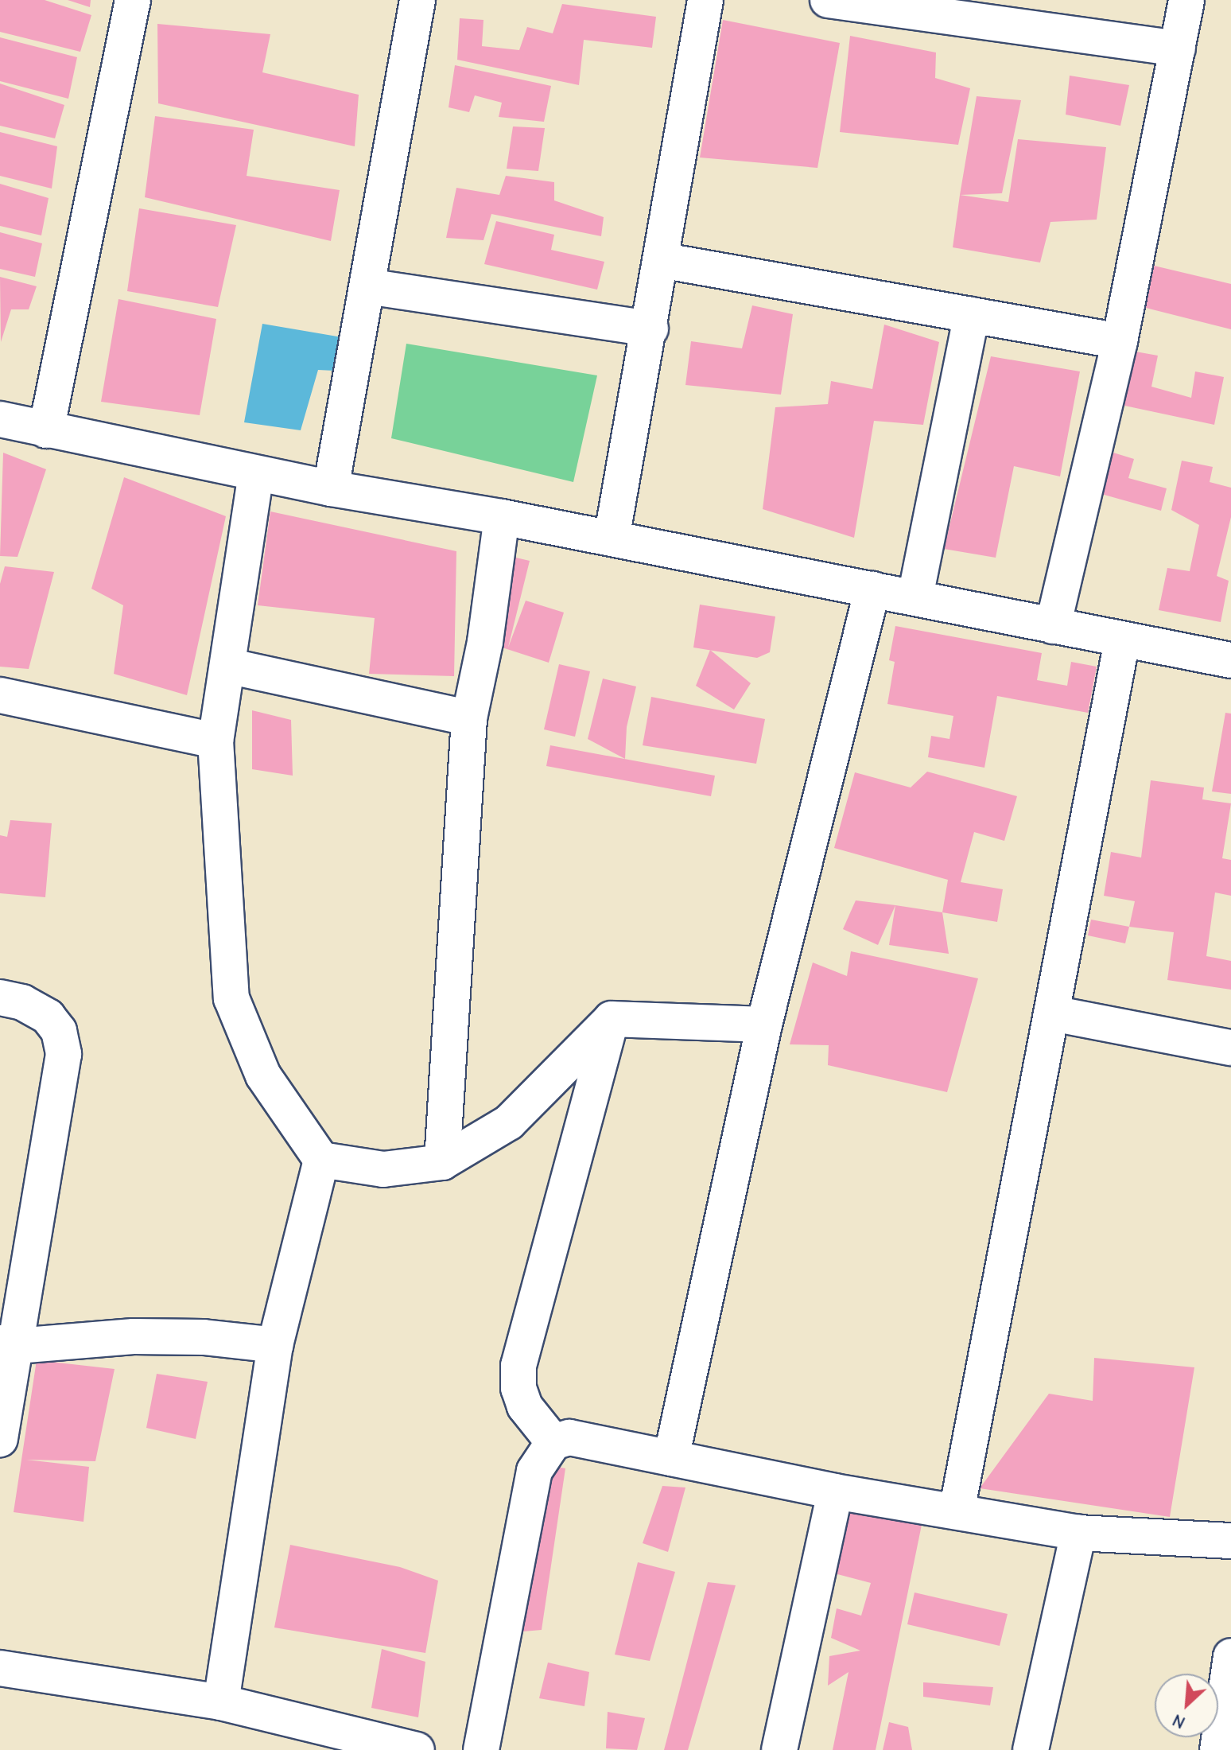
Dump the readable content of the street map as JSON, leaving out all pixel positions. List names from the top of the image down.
{
  "north": "bottom left"
}
